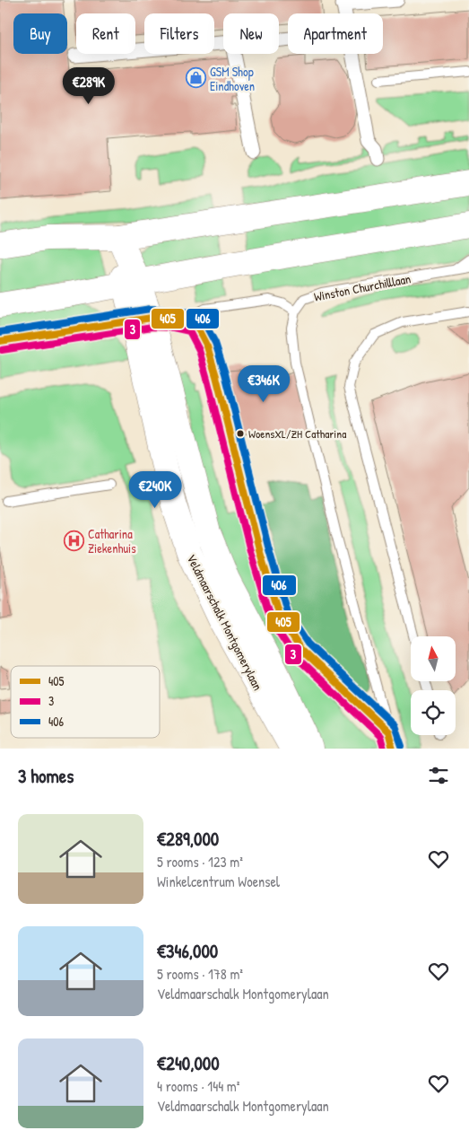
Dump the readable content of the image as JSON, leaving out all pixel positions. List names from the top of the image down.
{
  "streets": {
    "main road": ["Veldmaarschalk Montgomerylaan"],
    "lane": ["Winston Churchilllaan"]
  },
  "places": {
    "shop": ["GSM Shop Eindhoven"],
    "other": ["WoensXL/ZH Catharina"],
    "hospital": ["Catharina Ziekenhuis"]
  },
  "lines": ["transit line 406", "transit line 405", "transit line 3"],
  "legend": ["405", "3", "406"],
  "north": "top",
  "page": {
    "chip": [
      "Buy",
      "Rent",
      "Filters",
      "New",
      "Apartment"
    ],
    "price": ["€289K", "€346K", "€240K"],
    "heading": "3 homes",
    "list": [
      {
        "name": "€289,000",
        "note": "5 rooms · 123 m² · Winkelcentrum Woensel"
      },
      {
        "name": "€346,000",
        "note": "5 rooms · 178 m² · Veldmaarschalk Montgomerylaan"
      },
      {
        "name": "€240,000",
        "note": "4 rooms · 144 m² · Veldmaarschalk Montgomerylaan"
      }
    ]
  }
}
